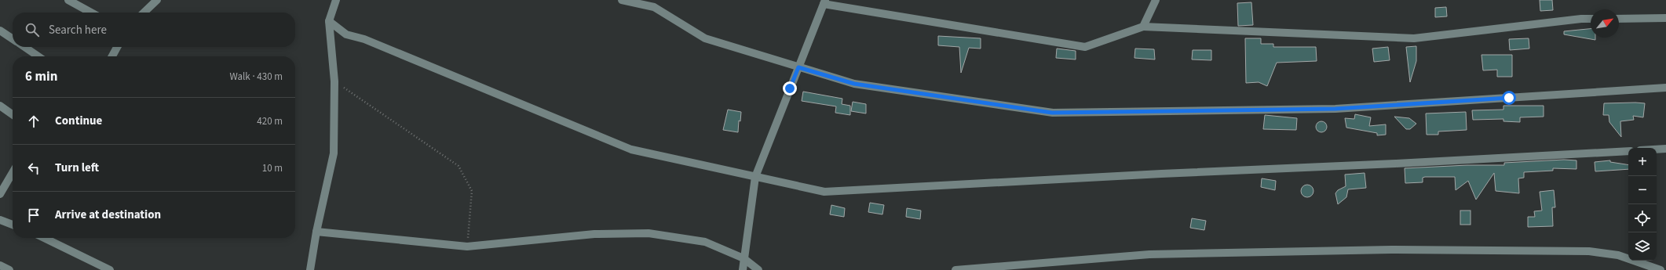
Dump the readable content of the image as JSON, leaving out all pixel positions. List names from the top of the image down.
{
  "north": "top right",
  "page": {
    "search": "Search here",
    "heading": ["6 min", "Walk · 430 m"],
    "list": [
      ["Continue", "420 m"],
      ["Turn left", "10 m"],
      "Arrive at destination"
    ],
    "map_buttons": ["+", "−"]
  }
}
